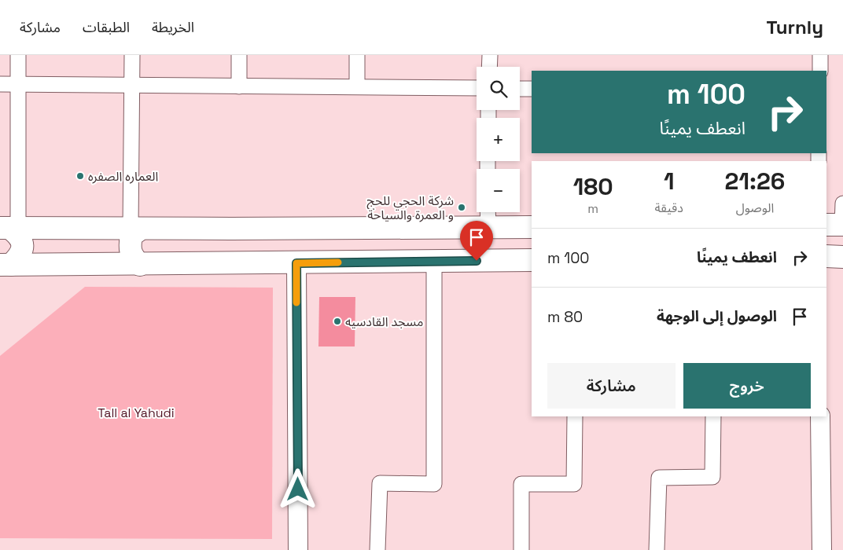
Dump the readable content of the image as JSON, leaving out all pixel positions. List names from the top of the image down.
{
  "parks": ["Tall al Yahudi"],
  "places": ["العماره الصفره", "شركة الحجي للحج و العمرة والسياحة", "مسجد القادسيه"],
  "page": {
    "header": "Turnly",
    "nav": ["الخريطة", "الطبقات", "مشاركة"],
    "map_buttons": ["+", "−"],
    "turn": ["100 m", "انعطف يمينًا"],
    "eta": [
      "21:26",
      "الوصول",
      "1",
      "دقيقة",
      "180",
      "m"
    ],
    "list": [
      {
        "name": "انعطف يمينًا",
        "value": "100 m"
      },
      {
        "name": "الوصول إلى الوجهة",
        "value": "80 m"
      }
    ],
    "buttons": ["خروج", "مشاركة"]
  }
}
